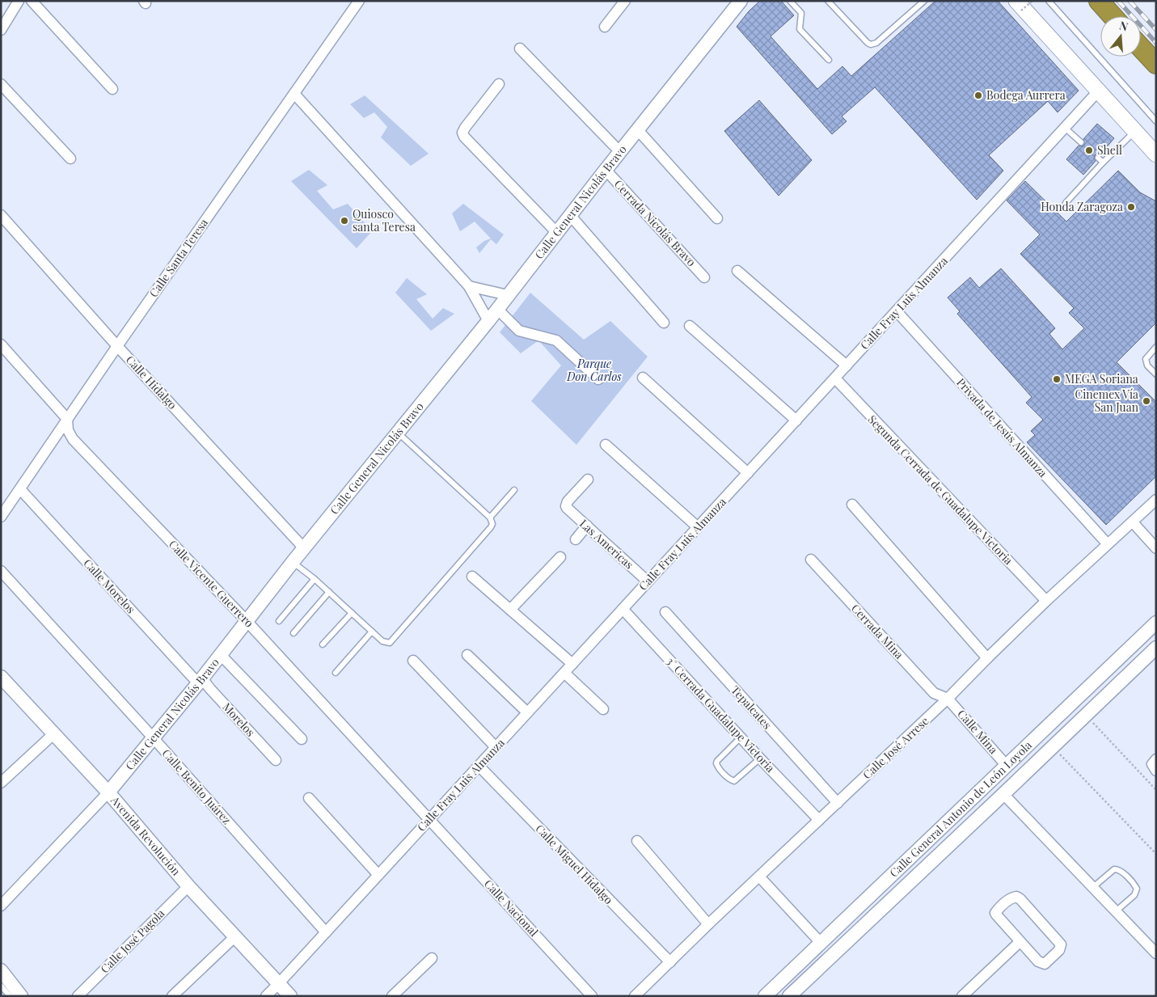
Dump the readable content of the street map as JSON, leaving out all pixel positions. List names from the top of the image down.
{
  "streets": {
    "street": [
      "Calle General Nicolás Bravo",
      "Cerrada Nicolás Bravo",
      "Calle Santa Teresa",
      "Calle Fray Luis Almanza",
      "Calle Hidalgo",
      "Privada de Jesús Almanza",
      "Segunda Cerrada de Guadalupe Victoria",
      "Las Americas",
      "Calle Vicente Guerrero",
      "Calle Morelos",
      "Cerrada Mina",
      "Tepalcates",
      "3˚ Cerrada Guadalupe Victoria",
      "Morelos",
      "Calle Mina",
      "Calle José Arrese",
      "Calle Benito Juárez",
      "Calle General Antonio de León Loyola",
      "Avenida Revolución",
      "Calle Miguel Hidalgo",
      "Calle Nacional",
      "Calle José Pagola"
    ]
  },
  "crossings": [
    ["Calle General Nicolás Bravo", "Cerrada Nicolás Bravo"],
    ["Calle General Nicolás Bravo", "Calle Hidalgo"],
    ["Calle General Nicolás Bravo", "Calle Vicente Guerrero"],
    ["Calle General Nicolás Bravo", "Calle Morelos"],
    ["Calle General Nicolás Bravo", "Morelos"],
    ["Calle General Nicolás Bravo", "Calle Benito Juárez"],
    ["Calle General Nicolás Bravo", "Avenida Revolución"],
    ["Calle Santa Teresa", "Calle Hidalgo"],
    ["Calle Santa Teresa", "Calle Vicente Guerrero"],
    ["Calle Santa Teresa", "Calle Morelos"],
    ["Calle Fray Luis Almanza", "Privada de Jesús Almanza"],
    ["Calle Fray Luis Almanza", "Segunda Cerrada de Guadalupe Victoria"],
    ["Calle Fray Luis Almanza", "Las Americas"],
    ["Calle Fray Luis Almanza", "Calle Vicente Guerrero"],
    ["Calle Fray Luis Almanza", "3˚ Cerrada Guadalupe Victoria"],
    ["Calle Fray Luis Almanza", "Calle Benito Juárez"],
    ["Calle Fray Luis Almanza", "Avenida Revolución"],
    ["Calle Fray Luis Almanza", "Calle Miguel Hidalgo"],
    ["Calle Fray Luis Almanza", "Calle Nacional"],
    ["Privada de Jesús Almanza", "Calle José Arrese"],
    ["Segunda Cerrada de Guadalupe Victoria", "Calle José Arrese"],
    ["Calle Vicente Guerrero", "Calle Nacional"],
    ["Calle Morelos", "Morelos"],
    ["Cerrada Mina", "Calle Mina"],
    ["Cerrada Mina", "Calle José Arrese"],
    ["Tepalcates", "Calle José Arrese"],
    ["3˚ Cerrada Guadalupe Victoria", "Calle José Arrese"],
    ["Calle Mina", "Calle José Arrese"],
    ["Calle Mina", "Calle General Antonio de León Loyola"],
    ["Calle José Arrese", "Calle Miguel Hidalgo"],
    ["Avenida Revolución", "Calle José Pagola"]
  ],
  "parks": ["Parque Don Carlos"],
  "places": [
    "Bodega Aurrera",
    "Shell",
    "Honda Zaragoza",
    "Quiosco santa Teresa",
    "MEGA Soriana",
    "Cinemex Vía San Juan"
  ],
  "north": "top"
}
